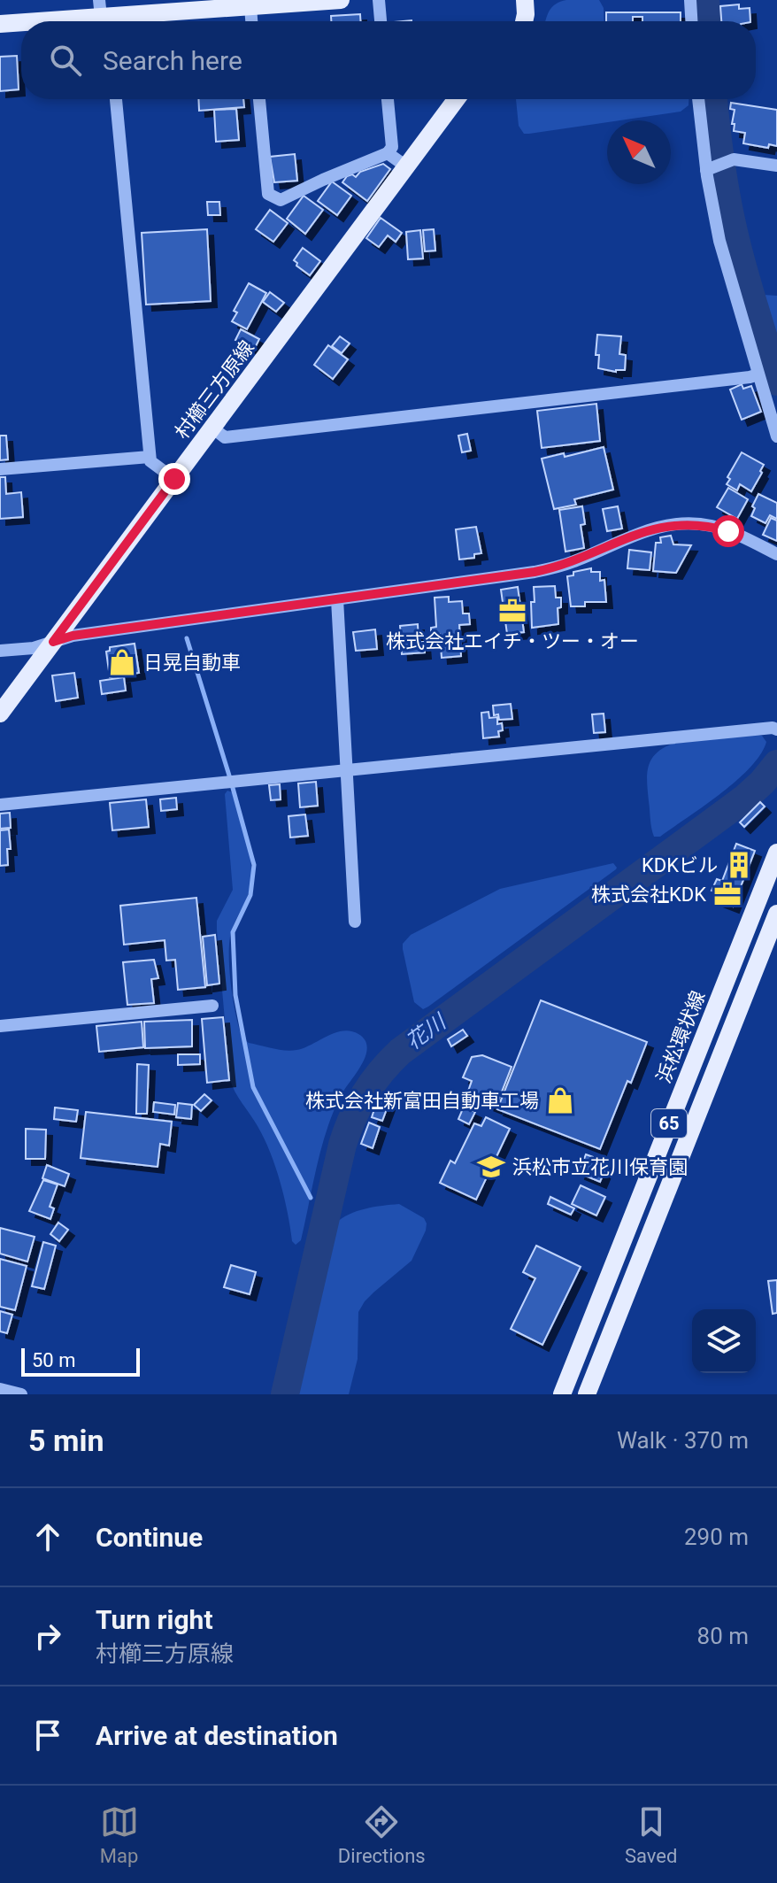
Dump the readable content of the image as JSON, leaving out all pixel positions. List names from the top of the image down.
{
  "streets": {
    "main road": ["村櫛三方原線", "浜松環状線", "65"]
  },
  "water": ["花川"],
  "places": {
    "office": ["株式会社エイチ・ツー・オー", "株式会社KDK"],
    "shop": ["日晃自動車", "株式会社新富田自動車工場"],
    "building": ["KDKビル"],
    "school or university": ["浜松市立花川保育園"]
  },
  "scale_bar": "50 m",
  "north": "top left",
  "page": {
    "search": "Search here",
    "scale": "50 m",
    "heading": ["5 min", "Walk · 370 m"],
    "list": [
      ["Continue", "290 m"],
      ["Turn right", "村櫛三方原線", "80 m"],
      "Arrive at destination"
    ],
    "nav": ["Map", "Directions", "Saved"]
  }
}
